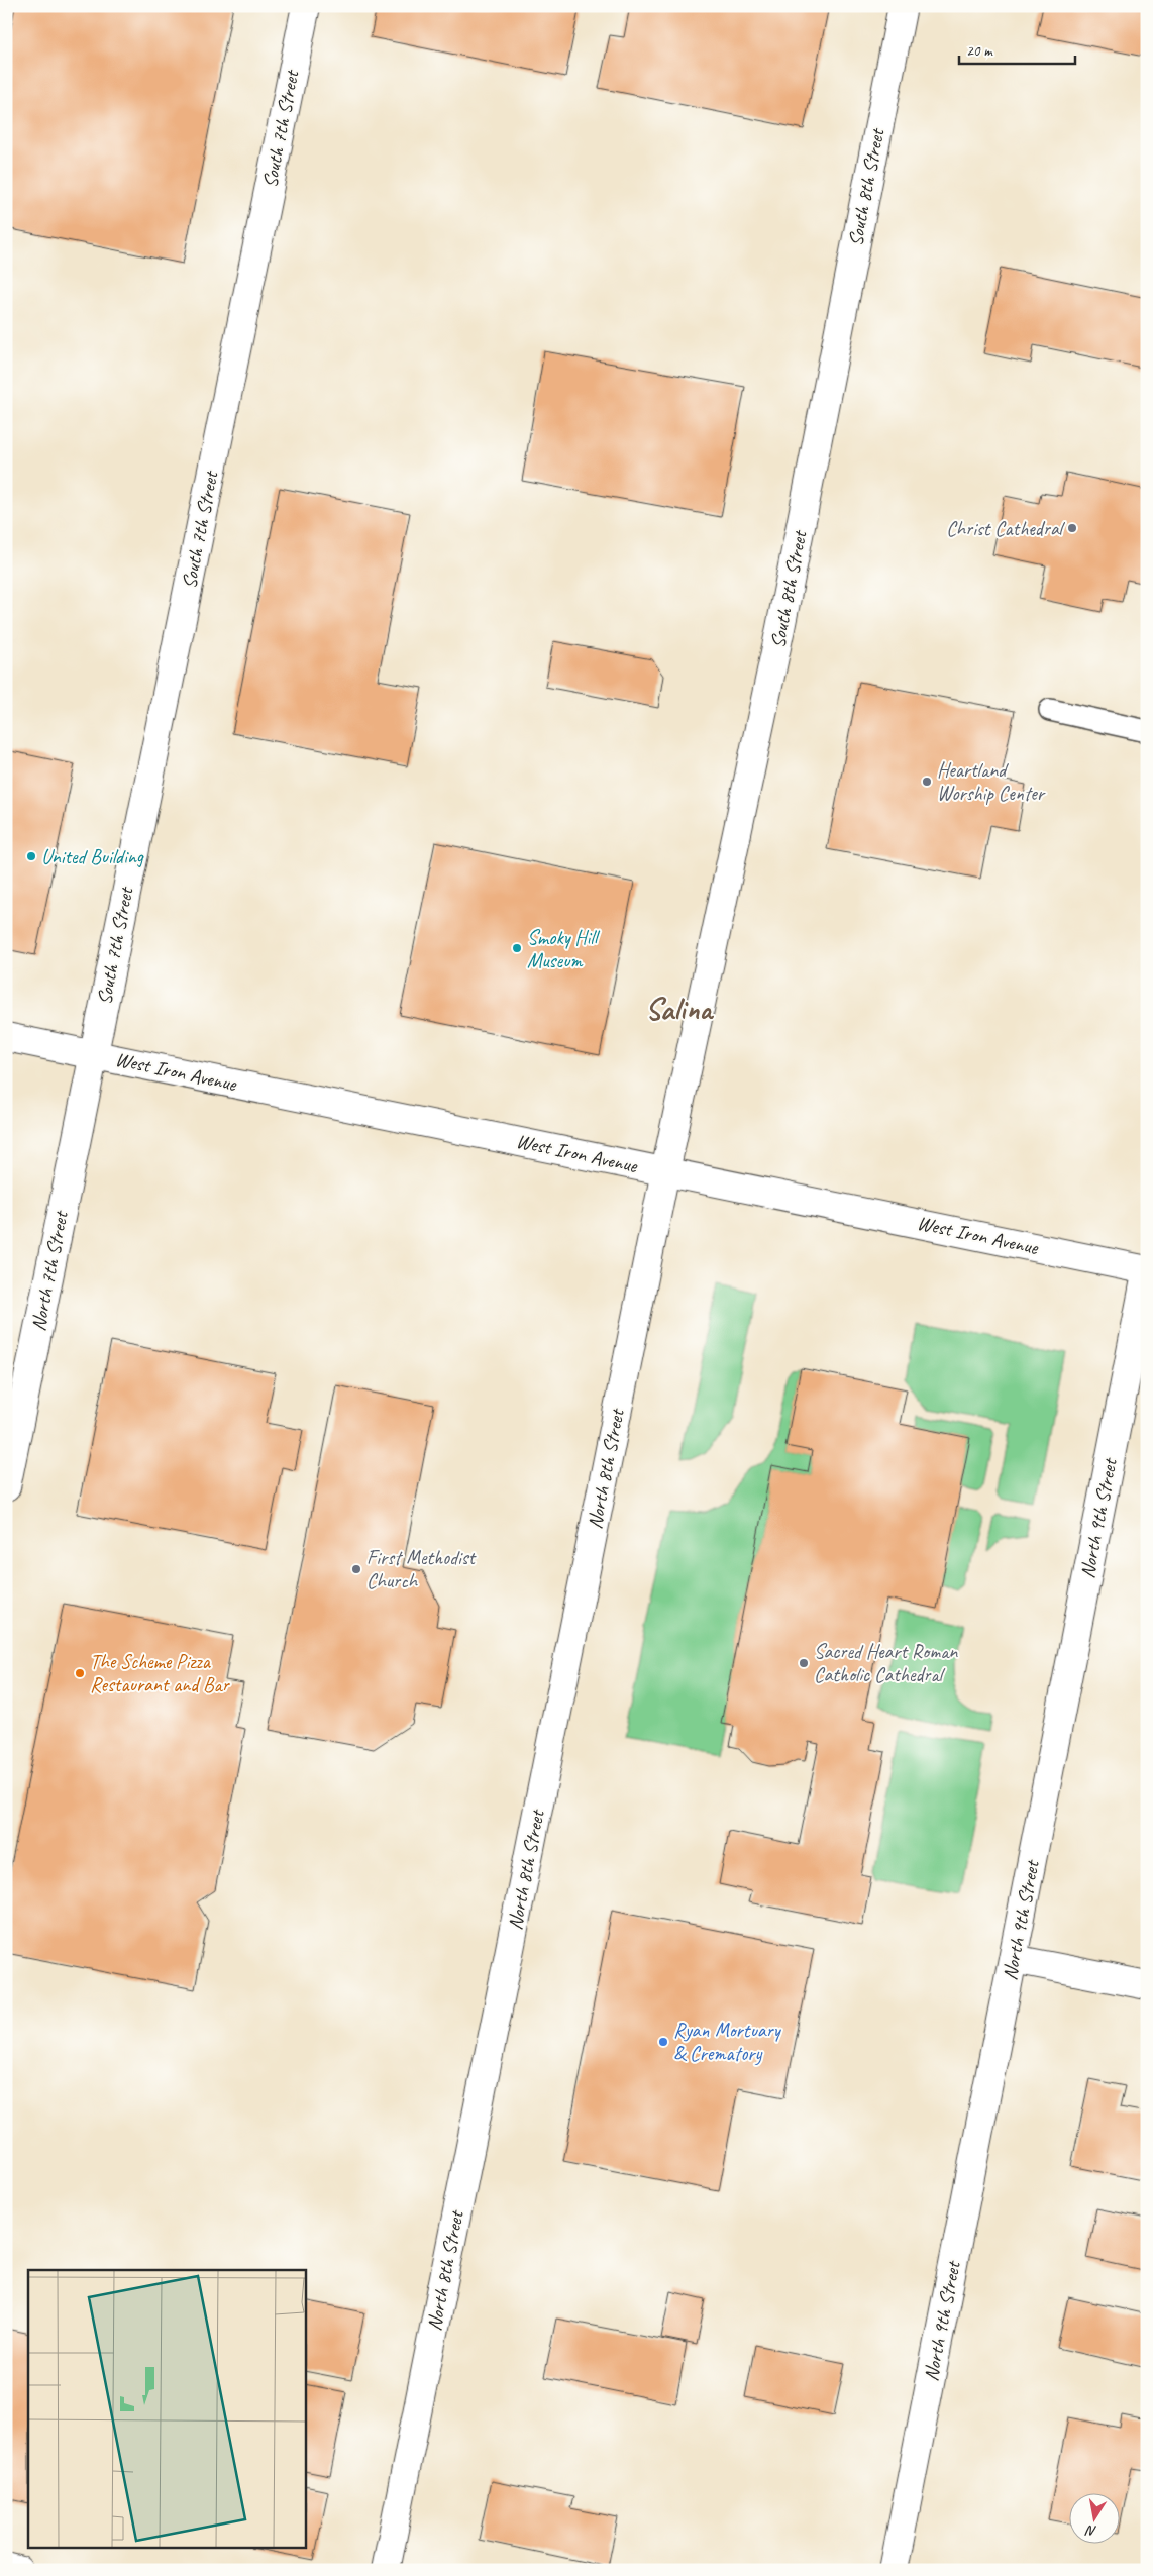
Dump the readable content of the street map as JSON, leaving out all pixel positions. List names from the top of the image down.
{
  "streets": {
    "street": [
      "South 7th Street",
      "South 8th Street",
      "West Iron Avenue",
      "North 7th Street",
      "North 8th Street",
      "North 9th Street"
    ]
  },
  "crossings": [
    ["South 7th Street", "West Iron Avenue"],
    ["South 7th Street", "North 7th Street"],
    ["South 8th Street", "West Iron Avenue"],
    ["South 8th Street", "North 8th Street"],
    ["West Iron Avenue", "North 7th Street"],
    ["West Iron Avenue", "North 8th Street"],
    ["West Iron Avenue", "North 9th Street"]
  ],
  "districts": ["Salina"],
  "places": [
    "Christ Cathedral",
    "Heartland Worship Center",
    "United Building",
    "Smoky Hill Museum",
    "First Methodist Church",
    "Sacred Heart Roman Catholic Cathedral",
    "The Scheme Pizza Restaurant and Bar",
    "Ryan Mortuary & Crematory"
  ],
  "scale_bar": "20 m",
  "north": "bottom"
}
